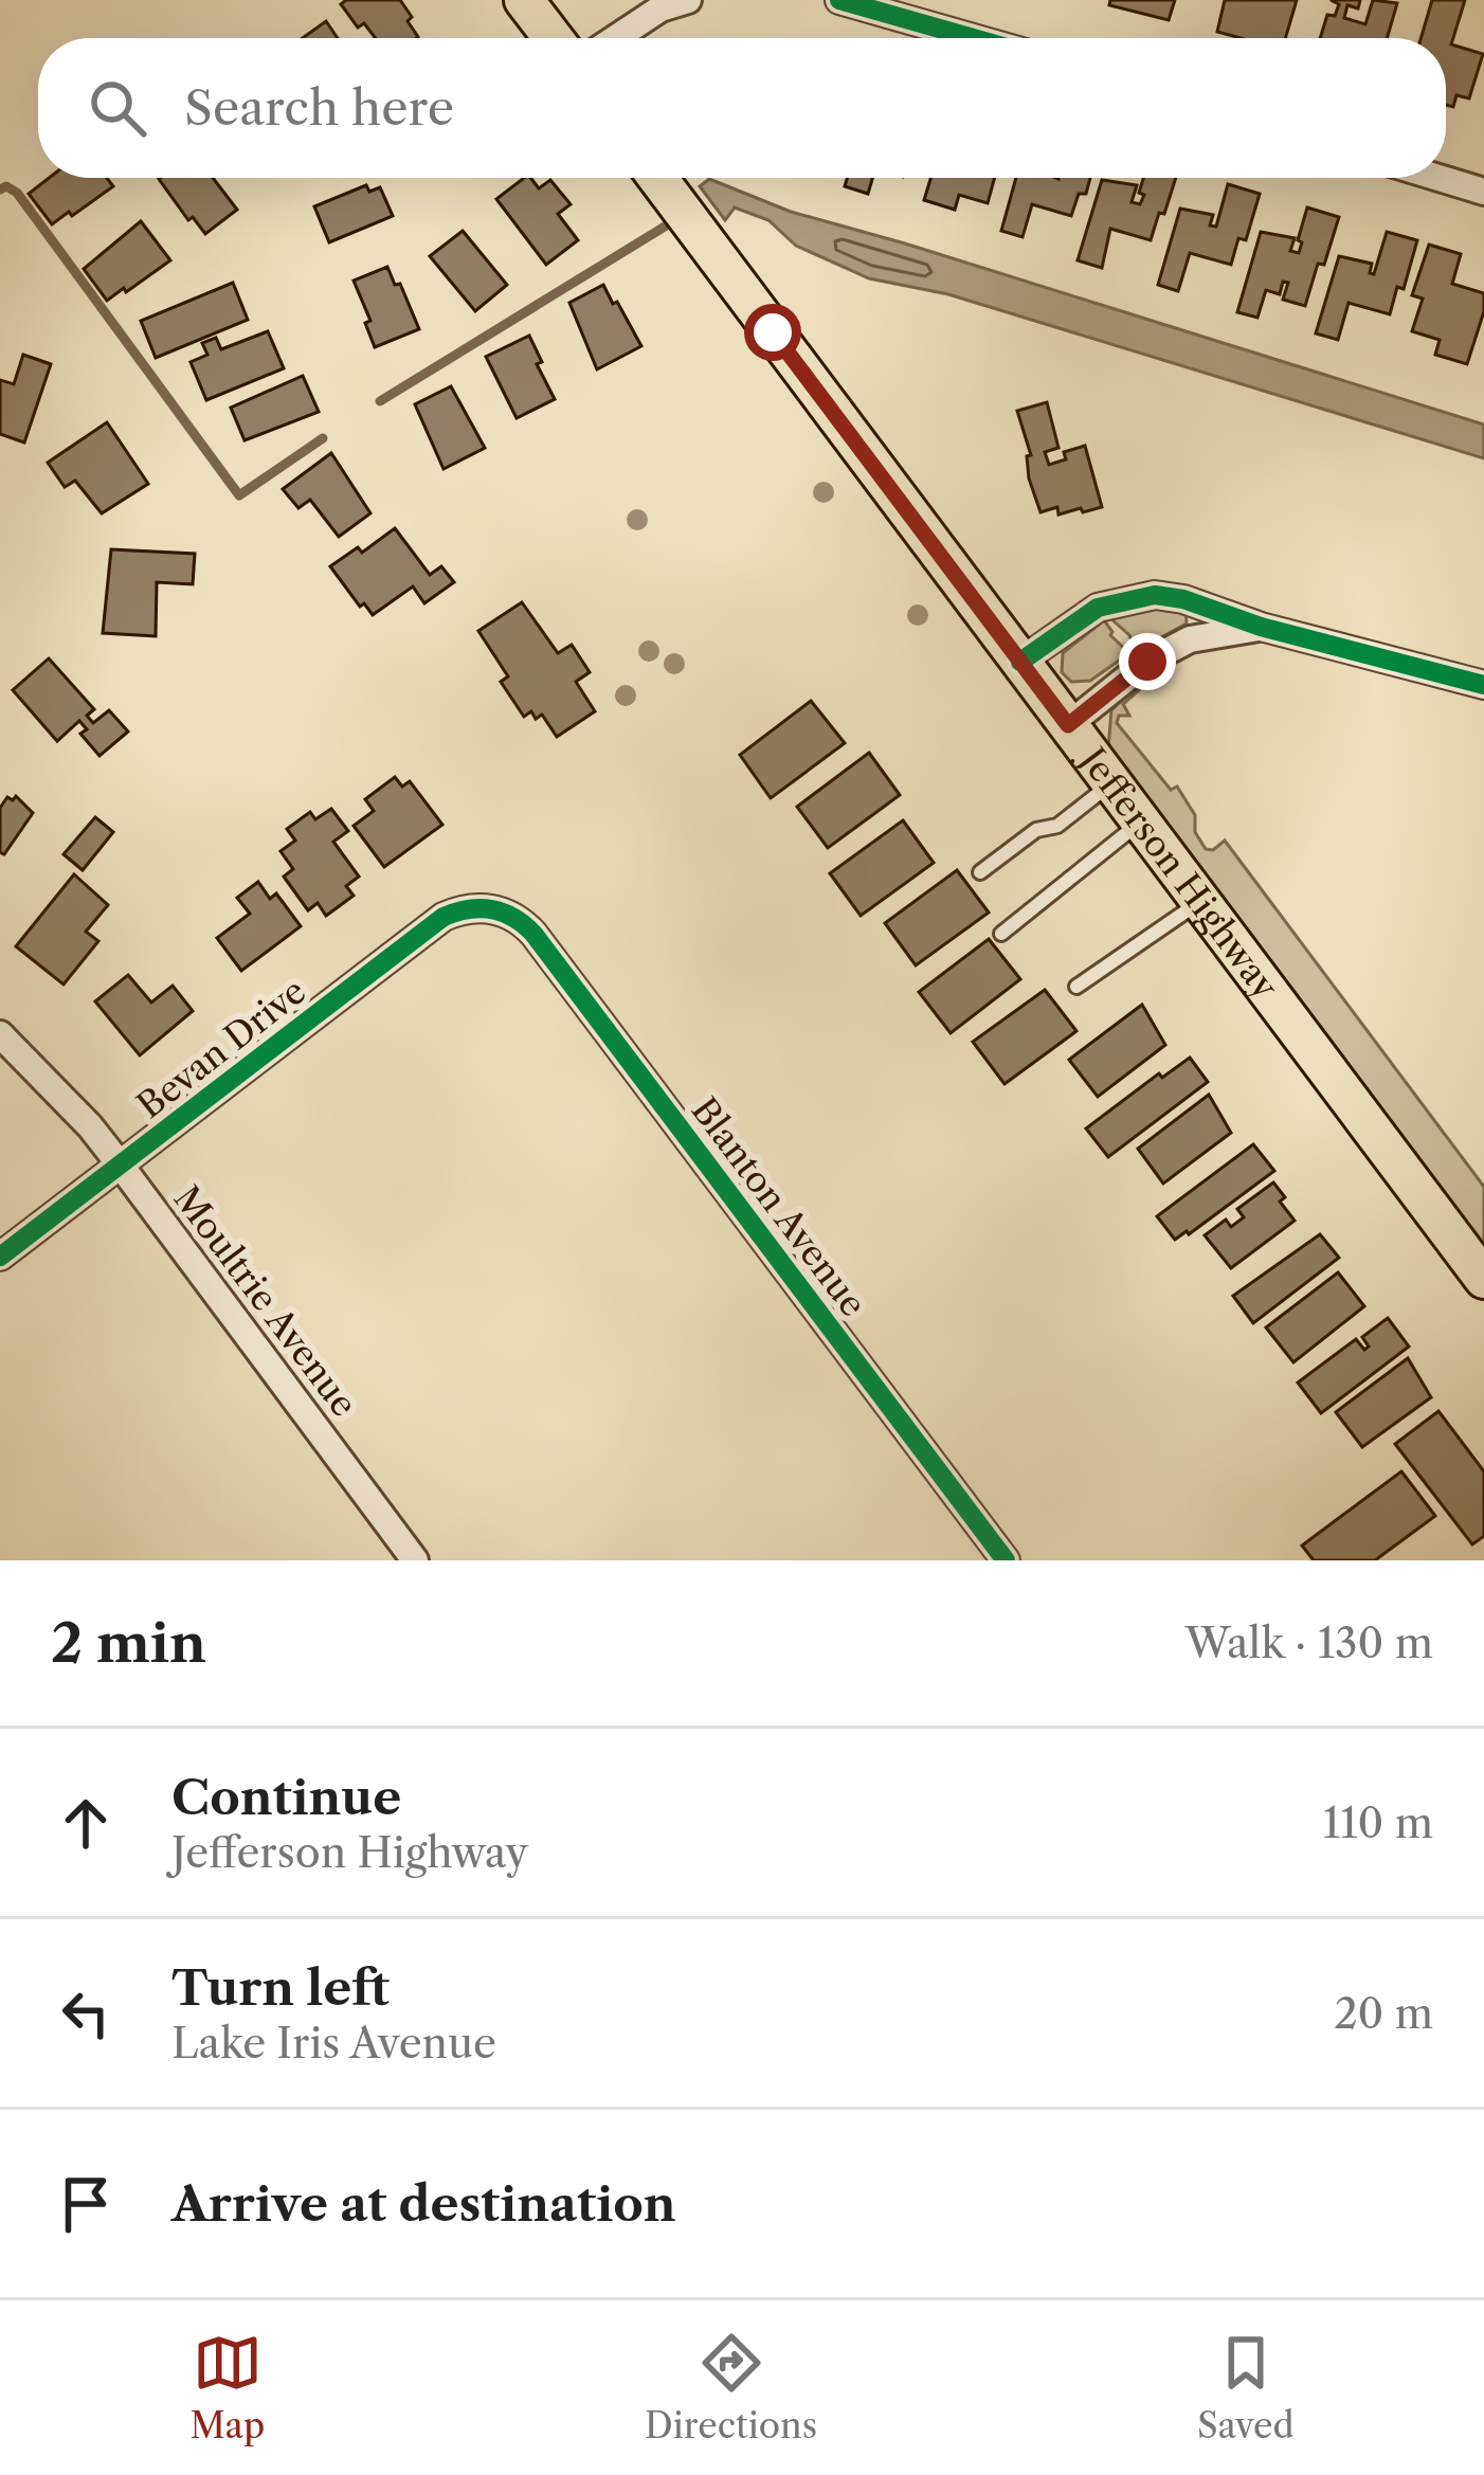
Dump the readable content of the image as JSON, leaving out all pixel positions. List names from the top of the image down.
{
  "streets": {
    "main road": ["Jefferson Highway"],
    "street": ["Bevan Drive", "Blanton Avenue", "Moultrie Avenue"]
  },
  "crossings": [
    ["Bevan Drive", "Blanton Avenue"],
    ["Bevan Drive", "Moultrie Avenue"]
  ],
  "page": {
    "search": "Search here",
    "heading": ["2 min", "Walk · 130 m"],
    "list": [
      ["Continue", "Jefferson Highway", "110 m"],
      ["Turn left", "Lake Iris Avenue", "20 m"],
      "Arrive at destination"
    ],
    "nav": ["Map", "Directions", "Saved"]
  }
}
